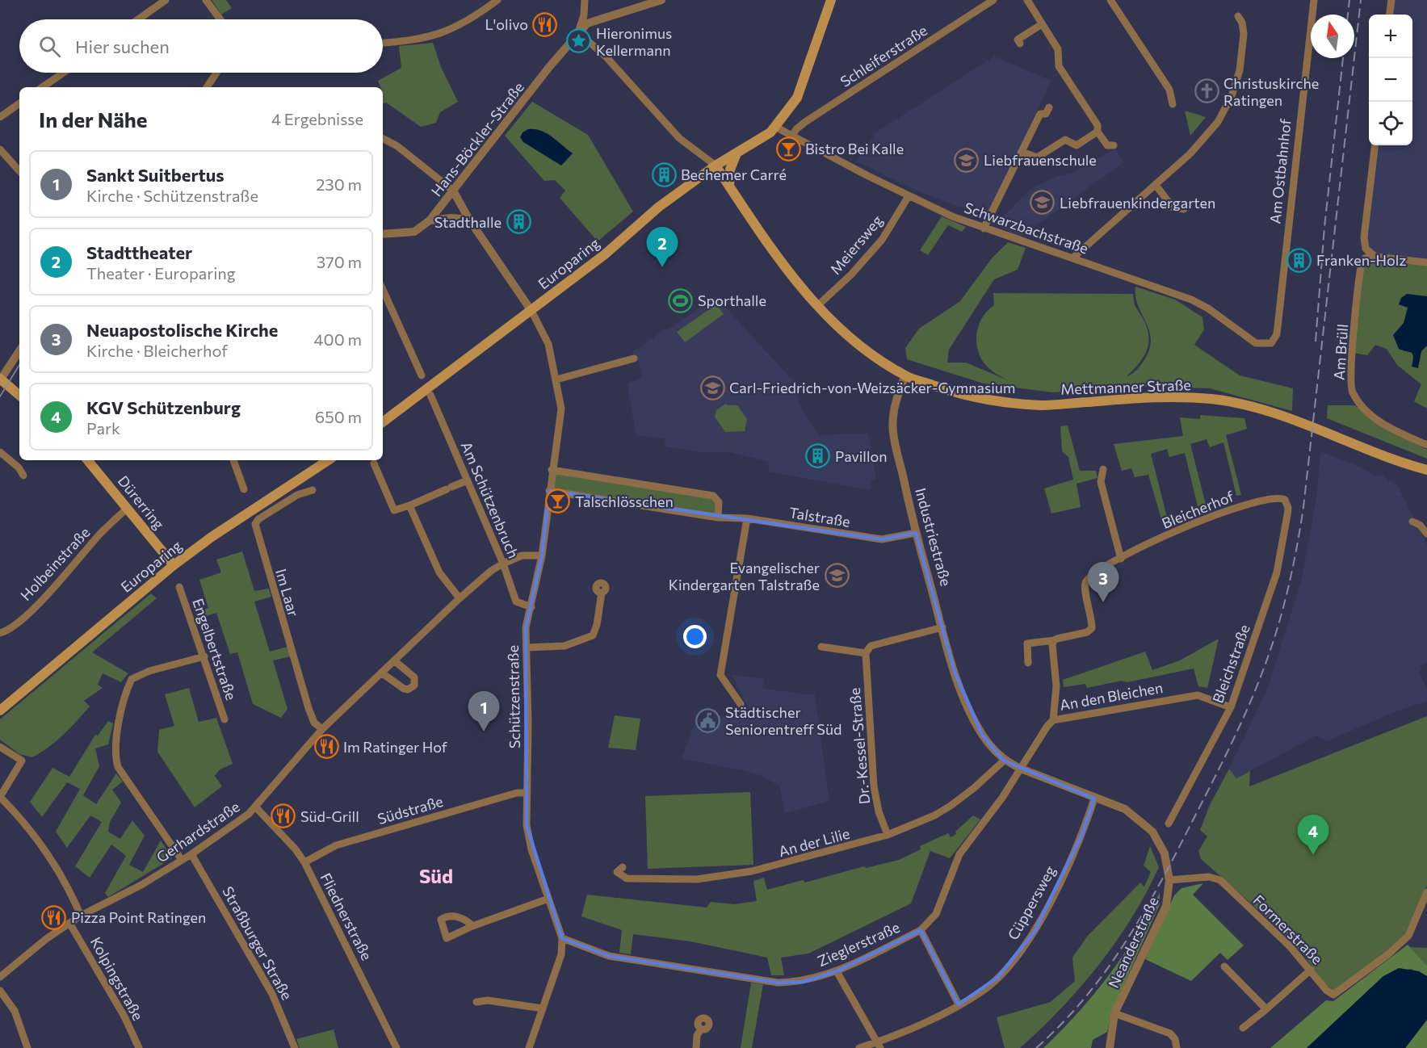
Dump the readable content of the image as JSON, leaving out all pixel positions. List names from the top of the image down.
{
  "streets": {
    "main road": ["Europaring", "Mettmanner Straße", "Dürerring"],
    "street": [
      "Schleiferstraße",
      "Hans-Böckler-Straße",
      "Am Ostbahnhof",
      "Schwarzbachstraße",
      "Meiersweg",
      "Am Brüll",
      "Am Schützenbruch",
      "Bleicherhof",
      "Talstraße",
      "Industriestraße",
      "Holbeinstraße",
      "Im Laar",
      "Engelbertstraße",
      "Bleichstraße",
      "An den Bleichen",
      "Schützenstraße",
      "Dr.-Kessel-Straße",
      "Südstraße",
      "Gerhardstraße",
      "An der Lilie",
      "Cüppersweg",
      "Fliednerstraße",
      "Formerstraße",
      "Neanderstraße",
      "Straßburger Straße",
      "Zieglerstraße",
      "Kolpingstraße"
    ]
  },
  "crossings": [
    ["Schleiferstraße", "Schwarzbachstraße"],
    ["Hans-Böckler-Straße", "Schützenstraße"],
    ["Am Ostbahnhof", "Schwarzbachstraße"],
    ["Schwarzbachstraße", "Meiersweg"],
    ["Schwarzbachstraße", "Europaring"],
    ["Europaring", "Dürerring"],
    ["Europaring", "Schützenstraße"],
    ["Mettmanner Straße", "Industriestraße"],
    ["Am Schützenbruch", "Schützenstraße"],
    ["Am Schützenbruch", "Gerhardstraße"],
    ["Dürerring", "Holbeinstraße"],
    ["Bleicherhof", "Bleichstraße"],
    ["Talstraße", "Industriestraße"],
    ["Talstraße", "Schützenstraße"],
    ["Industriestraße", "An den Bleichen"],
    ["Industriestraße", "An der Lilie"],
    ["Industriestraße", "Cüppersweg"],
    ["Industriestraße", "Formerstraße"],
    ["Industriestraße", "Neanderstraße"],
    ["Industriestraße", "Zieglerstraße"],
    ["Im Laar", "Gerhardstraße"],
    ["Bleichstraße", "An den Bleichen"],
    ["An den Bleichen", "Zieglerstraße"],
    ["Schützenstraße", "Südstraße"],
    ["Schützenstraße", "Gerhardstraße"],
    ["Schützenstraße", "Zieglerstraße"],
    ["Dr.-Kessel-Straße", "An der Lilie"],
    ["Südstraße", "Fliednerstraße"],
    ["Gerhardstraße", "Fliednerstraße"],
    ["Gerhardstraße", "Straßburger Straße"],
    ["Gerhardstraße", "Kolpingstraße"],
    ["Formerstraße", "Neanderstraße"]
  ],
  "districts": ["Süd"],
  "places": {
    "restaurant": [
      "L'olivo",
      "Im Ratinger Hof",
      "Süd-Grill",
      "Pizza Point Ratingen"
    ],
    "place": ["Hieronimus Kellermann"],
    "church": ["Christuskirche Ratingen"],
    "bar": ["Bistro Bei Kalle", "Talschlösschen"],
    "school or university": [
      "Liebfrauenschule",
      "Liebfrauenkindergarten",
      "Carl-Friedrich-von-Weizsäcker-Gymnasium",
      "Evangelischer Kindergarten Talstraße"
    ],
    "building": [
      "Bechemer Carré",
      "Stadthalle",
      "Franken-Holz",
      "Pavillon"
    ],
    "sports": ["Sporthalle"],
    "public building": ["Städtischer Seniorentreff Süd"]
  },
  "north": "top",
  "page": {
    "map_buttons": ["+", "−"],
    "search": "Hier suchen",
    "heading": ["In der Nähe", "4 Ergebnisse"],
    "list": [
      {
        "mark": "1",
        "name": "Sankt Suitbertus",
        "note": "Kirche · Schützenstraße",
        "value": "230 m"
      },
      {
        "mark": "2",
        "name": "Stadttheater",
        "note": "Theater · Europaring",
        "value": "370 m"
      },
      {
        "mark": "3",
        "name": "Neuapostolische Kirche",
        "note": "Kirche · Bleicherhof",
        "value": "400 m"
      },
      {
        "mark": "4",
        "name": "KGV Schützenburg",
        "note": "Park",
        "value": "650 m"
      }
    ],
    "pins": [
      "2",
      "3",
      "1",
      "4"
    ]
  }
}
